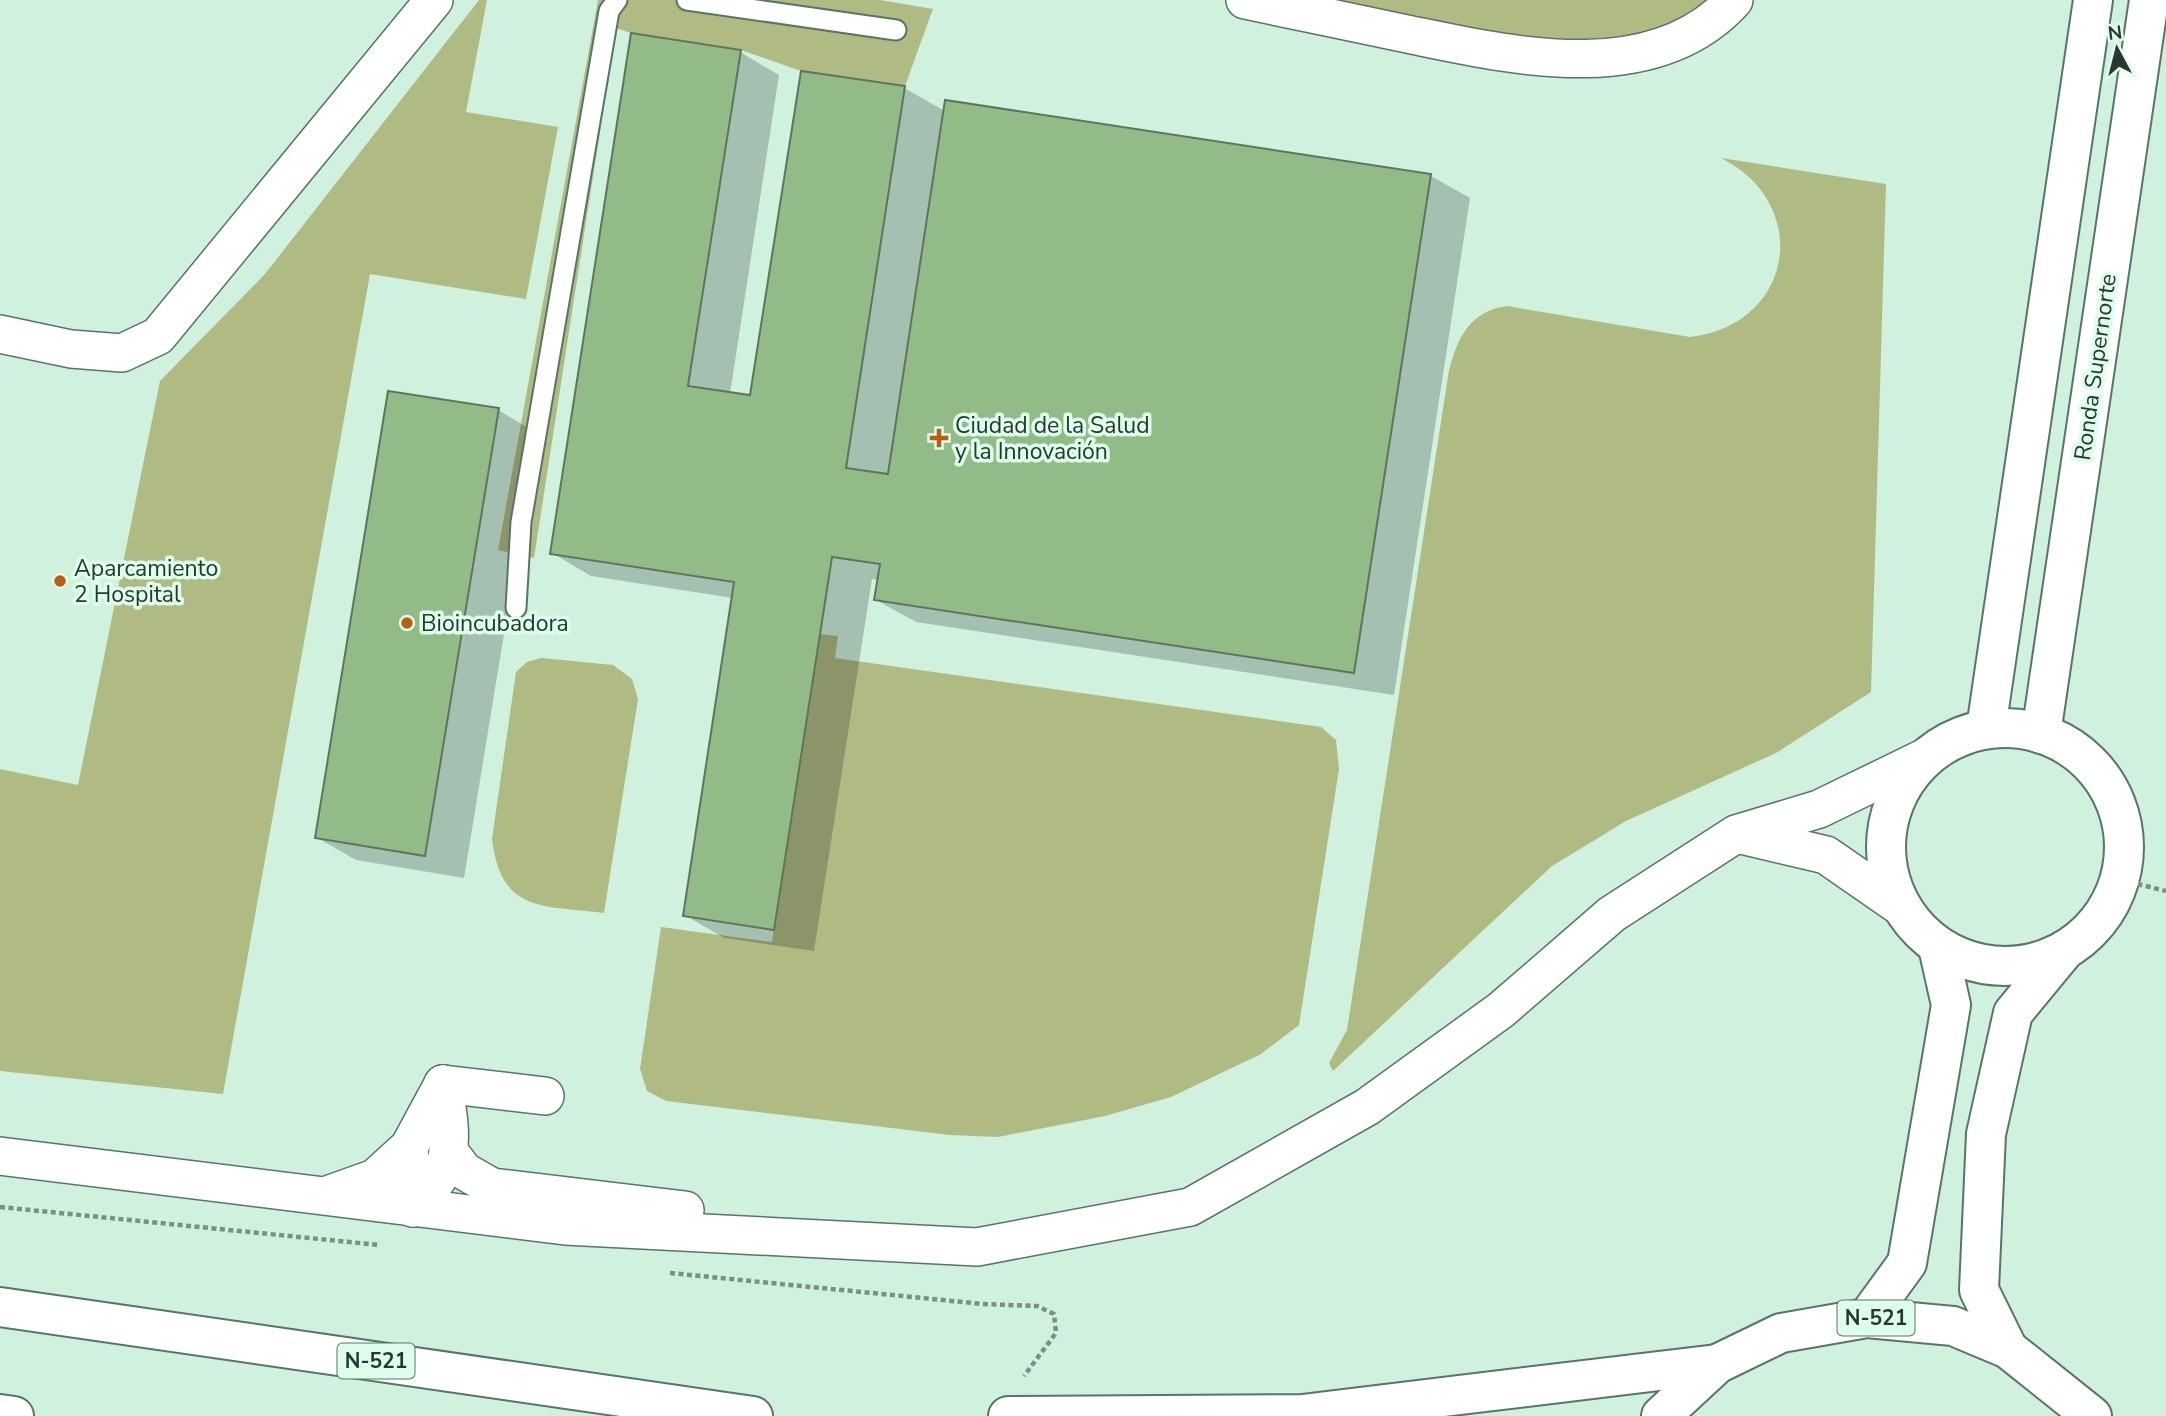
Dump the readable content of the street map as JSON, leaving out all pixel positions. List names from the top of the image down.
{
  "streets": {
    "main road": ["Ronda Supernorte", "N-521"]
  },
  "places": {
    "health": ["Ciudad de la Salud y la Innovación"],
    "other": ["Aparcamiento 2 Hospital", "Bioincubadora"]
  },
  "north": "top"
}
